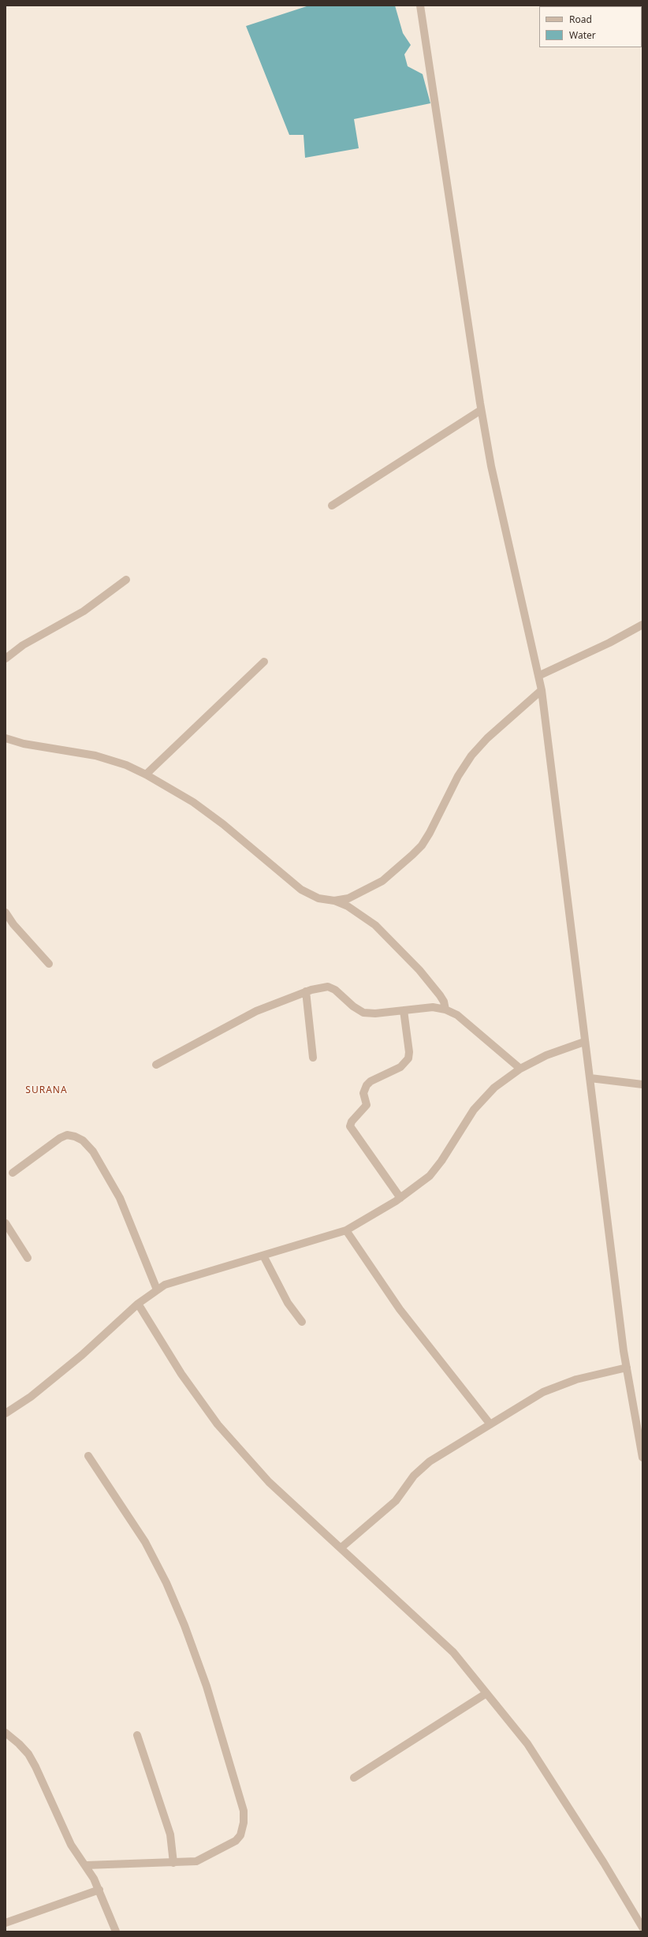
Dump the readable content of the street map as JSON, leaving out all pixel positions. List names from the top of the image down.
{
  "districts": ["SURANA"],
  "legend": ["Road", "Water"]
}
